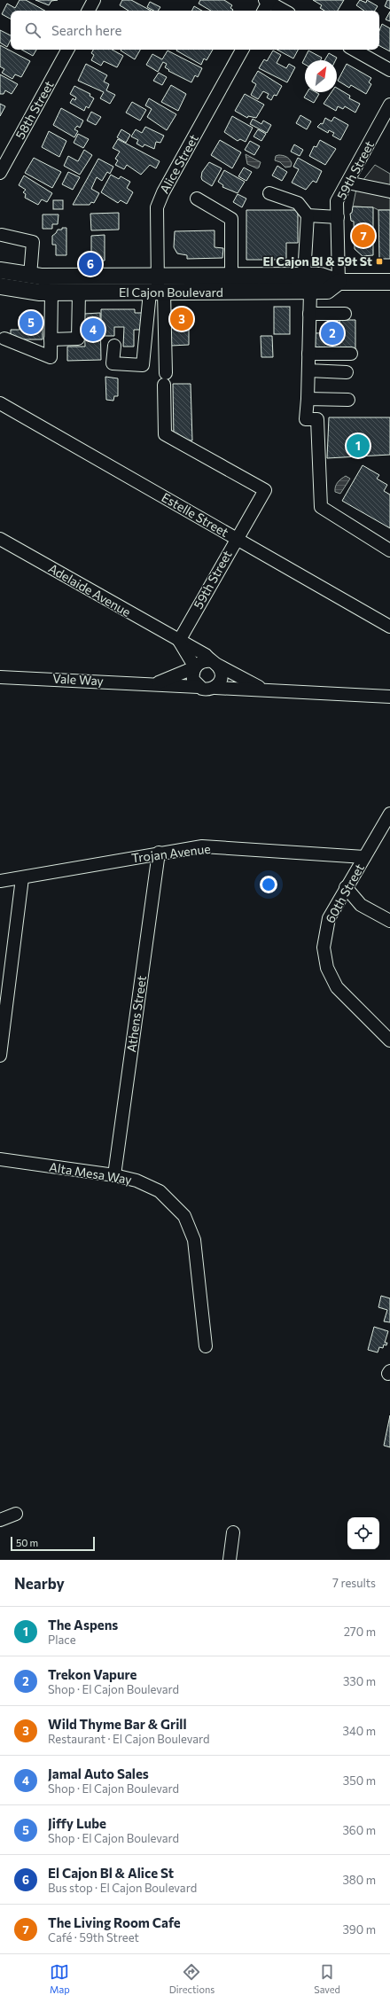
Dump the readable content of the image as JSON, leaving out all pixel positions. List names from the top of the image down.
{
  "streets": {
    "main road": ["El Cajon Boulevard"],
    "street": [
      "58th Street",
      "Alice Street",
      "59th Street",
      "Estelle Street",
      "Adelaide Avenue",
      "Vale Way",
      "Trojan Avenue",
      "60th Street",
      "Athens Street",
      "Alta Mesa Way"
    ]
  },
  "crossings": [
    ["Alice Street", "59th Street"],
    ["Alice Street", "El Cajon Boulevard"],
    ["59th Street", "El Cajon Boulevard"],
    ["59th Street", "Estelle Street"],
    ["59th Street", "Adelaide Avenue"],
    ["Adelaide Avenue", "Vale Way"],
    ["Trojan Avenue", "60th Street"],
    ["Trojan Avenue", "Athens Street"],
    ["Athens Street", "Alta Mesa Way"]
  ],
  "places": {
    "transit": ["El Cajon Bl & 59t St"]
  },
  "scale_bar": "50 m",
  "north": "top right",
  "page": {
    "search": "Search here",
    "pins": [
      "7",
      "6",
      "3",
      "5",
      "4",
      "2",
      "1"
    ],
    "scale": "50 m",
    "heading": ["Nearby", "7 results"],
    "list": [
      {
        "mark": "1",
        "name": "The Aspens",
        "note": "Place",
        "value": "270 m"
      },
      {
        "mark": "2",
        "name": "Trekon Vapure",
        "note": "Shop · El Cajon Boulevard",
        "value": "330 m"
      },
      {
        "mark": "3",
        "name": "Wild Thyme Bar & Grill",
        "note": "Restaurant · El Cajon Boulevard",
        "value": "340 m"
      },
      {
        "mark": "4",
        "name": "Jamal Auto Sales",
        "note": "Shop · El Cajon Boulevard",
        "value": "350 m"
      },
      {
        "mark": "5",
        "name": "Jiffy Lube",
        "note": "Shop · El Cajon Boulevard",
        "value": "360 m"
      },
      {
        "mark": "6",
        "name": "El Cajon Bl & Alice St",
        "note": "Bus stop · El Cajon Boulevard",
        "value": "380 m"
      },
      {
        "mark": "7",
        "name": "The Living Room Cafe",
        "note": "Café · 59th Street",
        "value": "390 m"
      }
    ],
    "nav": ["Map", "Directions", "Saved"]
  }
}
